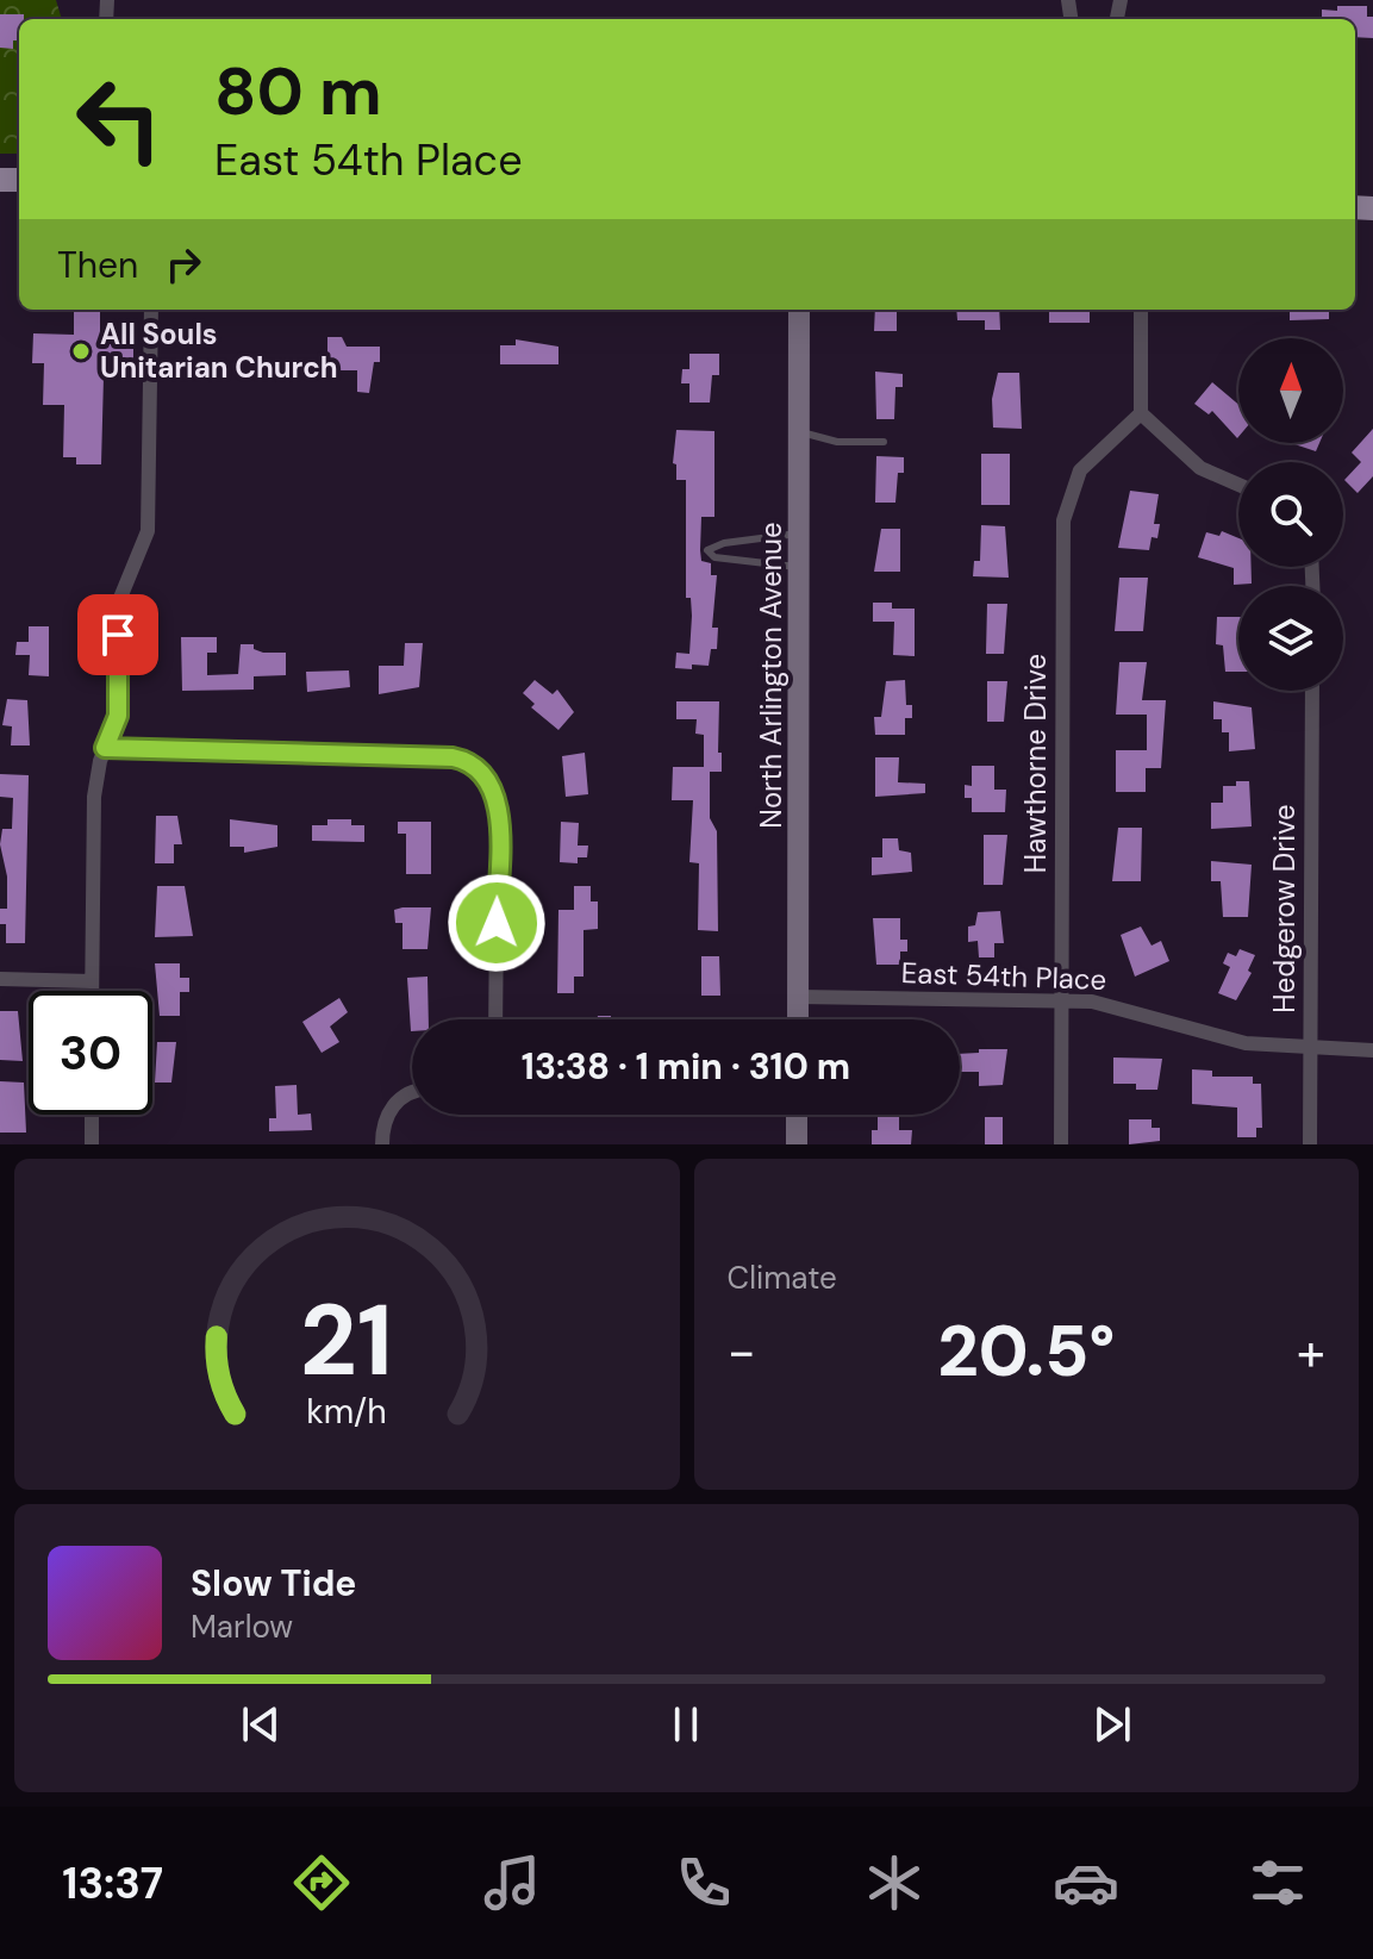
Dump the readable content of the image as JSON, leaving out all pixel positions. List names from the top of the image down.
{
  "streets": {
    "main road": ["North Arlington Avenue"],
    "street": ["Hawthorne Drive", "Hedgerow Drive", "East 54th Place"]
  },
  "crossings": [
    ["North Arlington Avenue", "East 54th Place"],
    ["Hawthorne Drive", "East 54th Place"],
    ["Hedgerow Drive", "East 54th Place"]
  ],
  "places": ["All Souls Unitarian Church"],
  "north": "top",
  "page": {
    "turn": ["80 m", "East 54th Place"],
    "then": "Then",
    "limit": "30",
    "trip": "13:38 · 1 min · 310 m",
    "tile": "Climate",
    "heat": ["−", "20.5°", "+"],
    "song": ["Slow Tide", "Marlow"],
    "tabs": "13:37",
    "gauge": ["21", "km/h"]
  }
}
